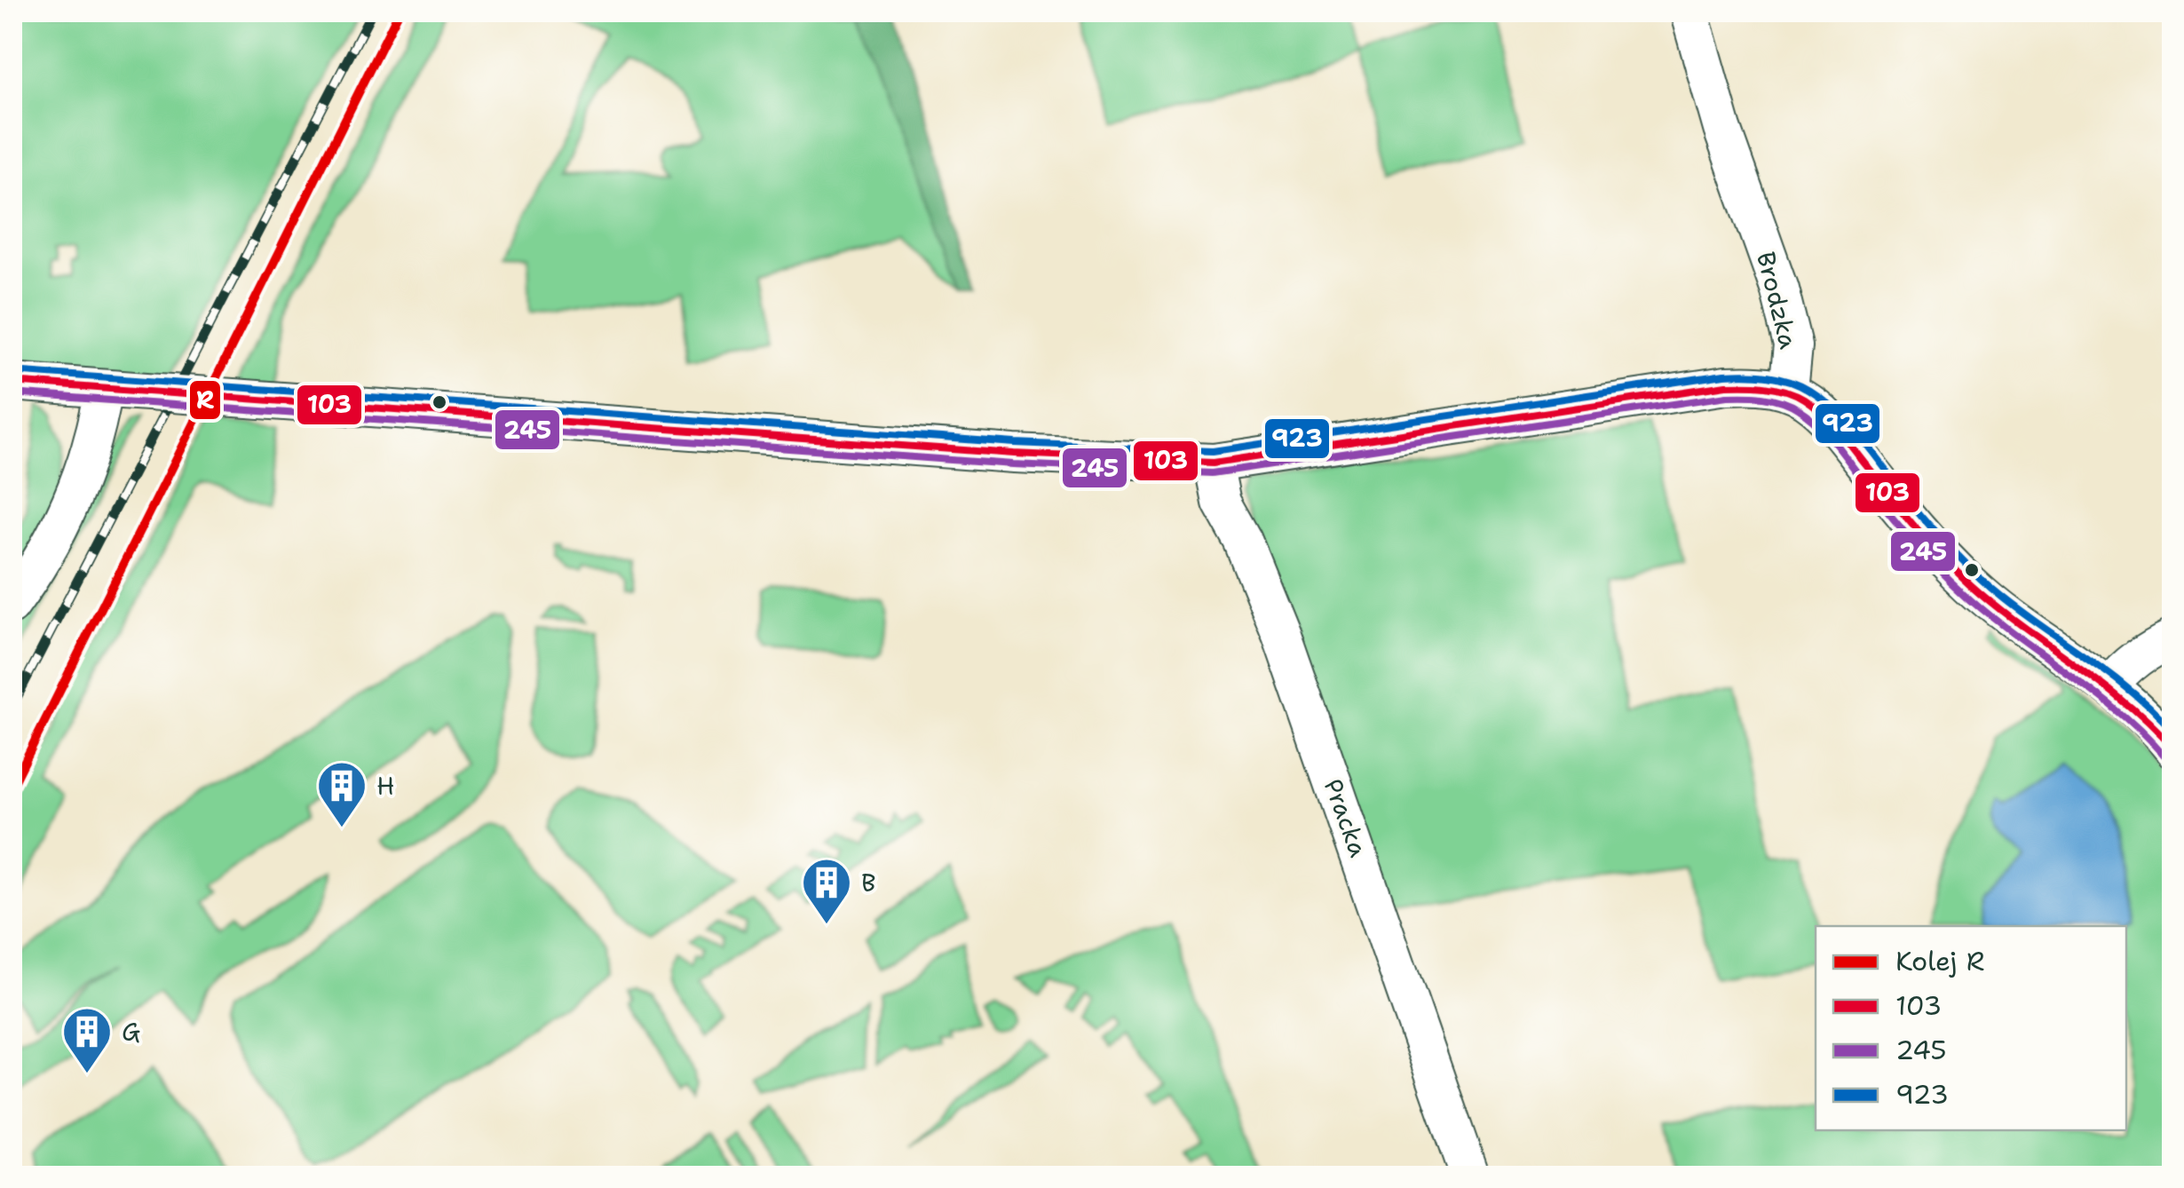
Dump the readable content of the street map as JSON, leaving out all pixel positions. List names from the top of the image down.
{
  "streets": {
    "street": ["Brodzka", "Pracka"]
  },
  "places": {
    "building": ["H", "B", "G"]
  },
  "lines": [
    "rail line R",
    "transit line 923",
    "transit line 103",
    "transit line 245"
  ],
  "legend": [
    "Kolej R",
    "103",
    "245",
    "923"
  ]
}
